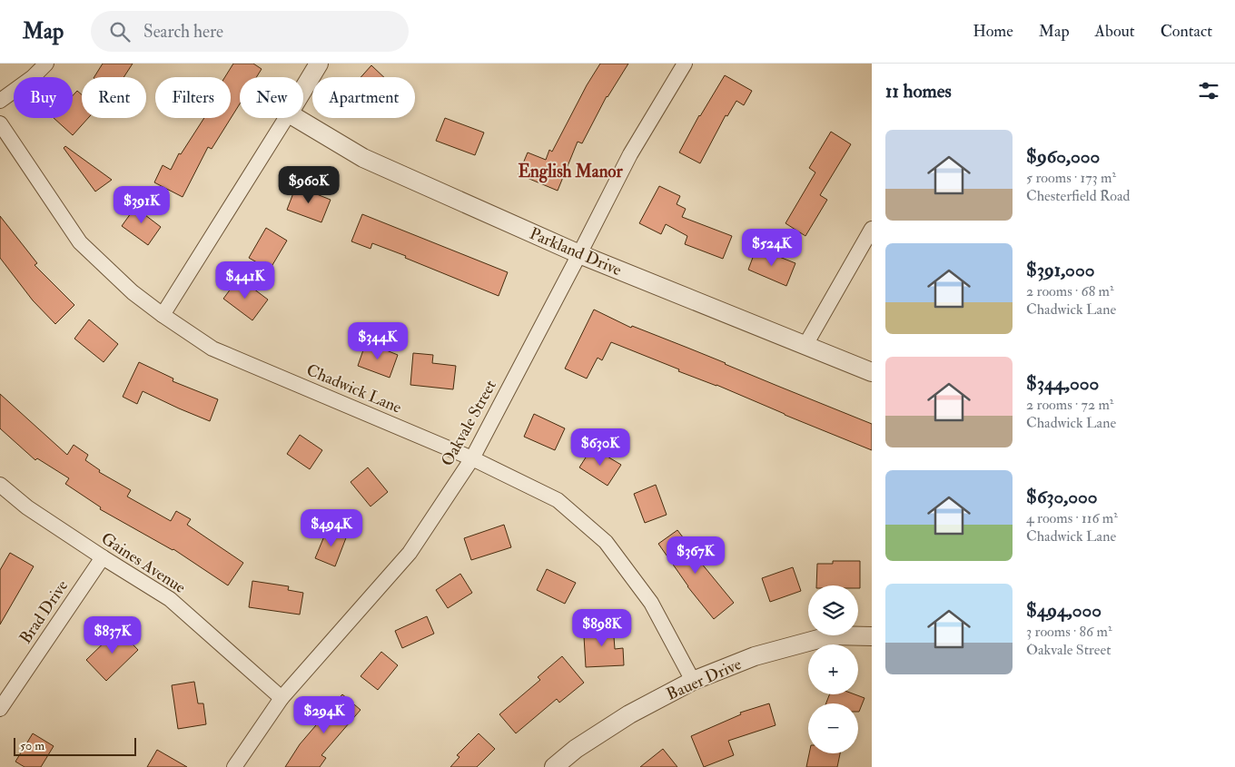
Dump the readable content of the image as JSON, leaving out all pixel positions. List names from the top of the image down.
{
  "streets": {
    "street": [
      "Parkland Drive",
      "Chadwick Lane",
      "Oakvale Street",
      "Gaines Avenue",
      "Brad Drive",
      "Bauer Drive"
    ]
  },
  "crossings": [
    ["Parkland Drive", "Oakvale Street"],
    ["Chadwick Lane", "Oakvale Street"],
    ["Chadwick Lane", "Bauer Drive"],
    ["Oakvale Street", "Gaines Avenue"],
    ["Gaines Avenue", "Brad Drive"]
  ],
  "districts": ["English Manor"],
  "scale_bar": "50 m",
  "page": {
    "header": "Map",
    "search": "Search here",
    "nav": [
      "Home",
      "Map",
      "About",
      "Contact"
    ],
    "heading": "11 homes",
    "chip": [
      "Buy",
      "Rent",
      "Filters",
      "New",
      "Apartment"
    ],
    "list": [
      {
        "name": "$960,000",
        "note": "5 rooms · 173 m² · Chesterfield Road"
      },
      {
        "name": "$391,000",
        "note": "2 rooms · 68 m² · Chadwick Lane"
      },
      {
        "name": "$344,000",
        "note": "2 rooms · 72 m² · Chadwick Lane"
      },
      {
        "name": "$630,000",
        "note": "4 rooms · 116 m² · Chadwick Lane"
      },
      {
        "name": "$494,000",
        "note": "3 rooms · 86 m² · Oakvale Street"
      }
    ],
    "price": [
      "$960K",
      "$391K",
      "$524K",
      "$441K",
      "$344K",
      "$630K",
      "$494K",
      "$367K",
      "$898K",
      "$837K",
      "$294K"
    ],
    "map_buttons": ["+", "−"],
    "scale": "50 m"
  }
}
